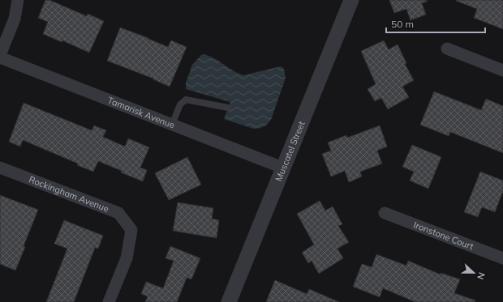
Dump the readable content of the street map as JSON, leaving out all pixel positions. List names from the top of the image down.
{
  "streets": {
    "street": [
      "Tamarisk Avenue",
      "Muscatel Street",
      "Rockingham Avenue",
      "Ironstone Court"
    ]
  },
  "crossings": [
    ["Tamarisk Avenue", "Muscatel Street"]
  ],
  "scale_bar": "50 m",
  "north": "right"
}
